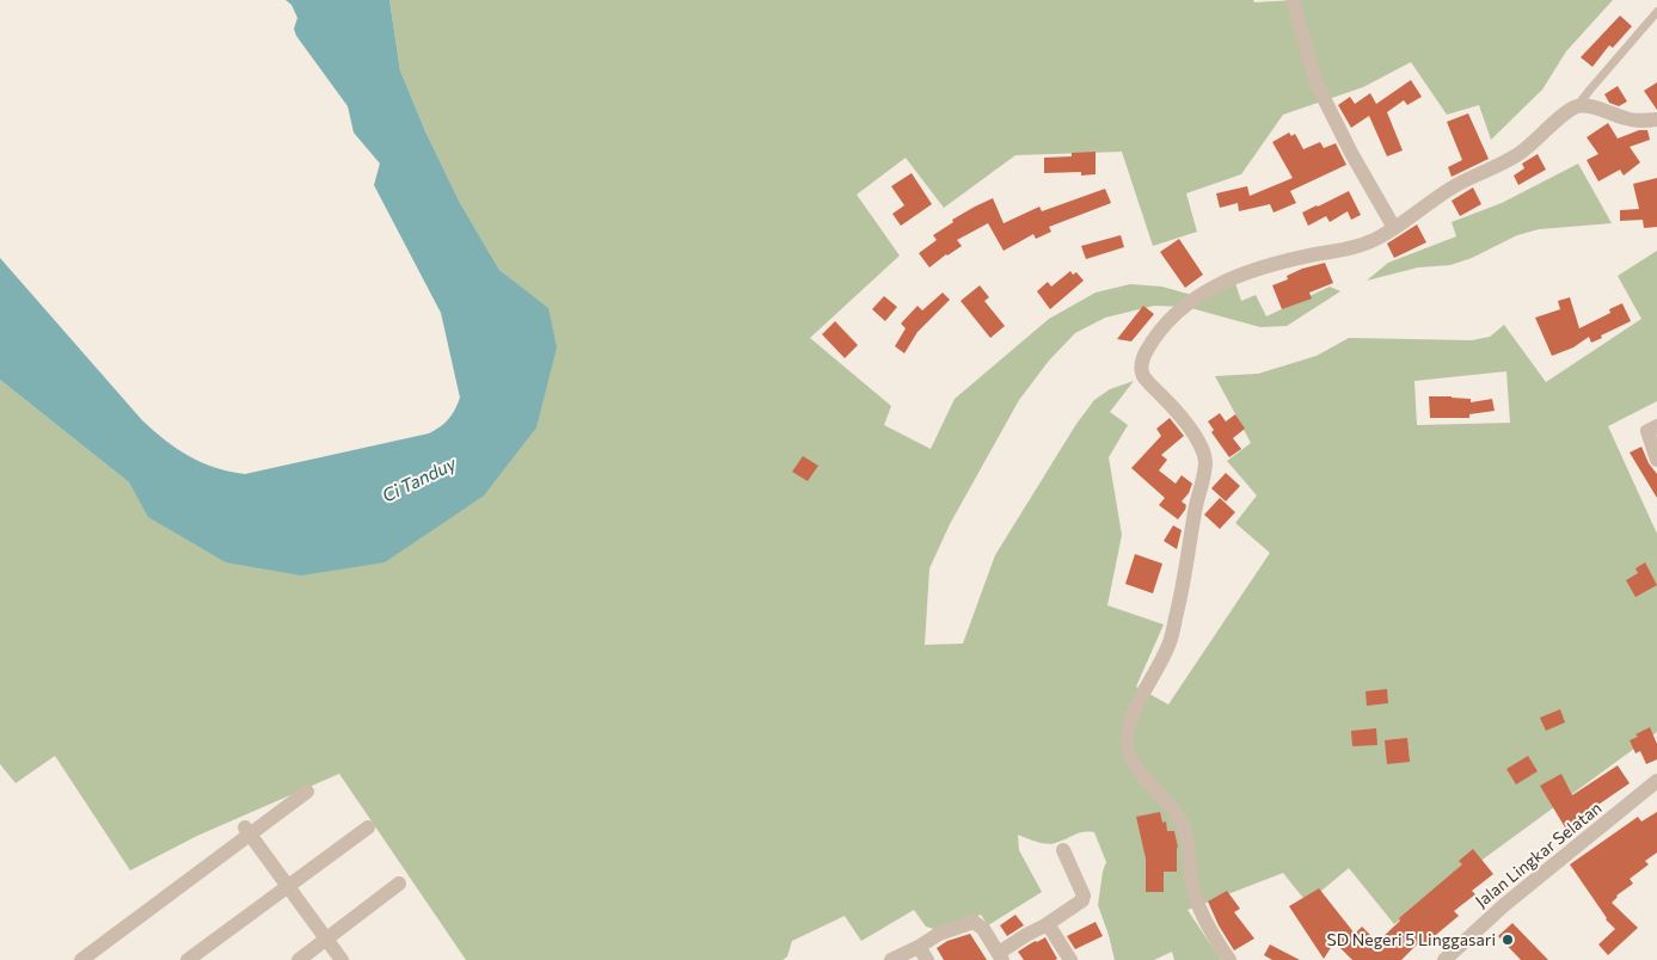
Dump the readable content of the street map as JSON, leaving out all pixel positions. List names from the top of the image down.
{
  "streets": {
    "street": ["Jalan Lingkar Selatan"]
  },
  "water": ["Ci Tanduy"],
  "places": ["SD Negeri 5 Linggasari"]
}
